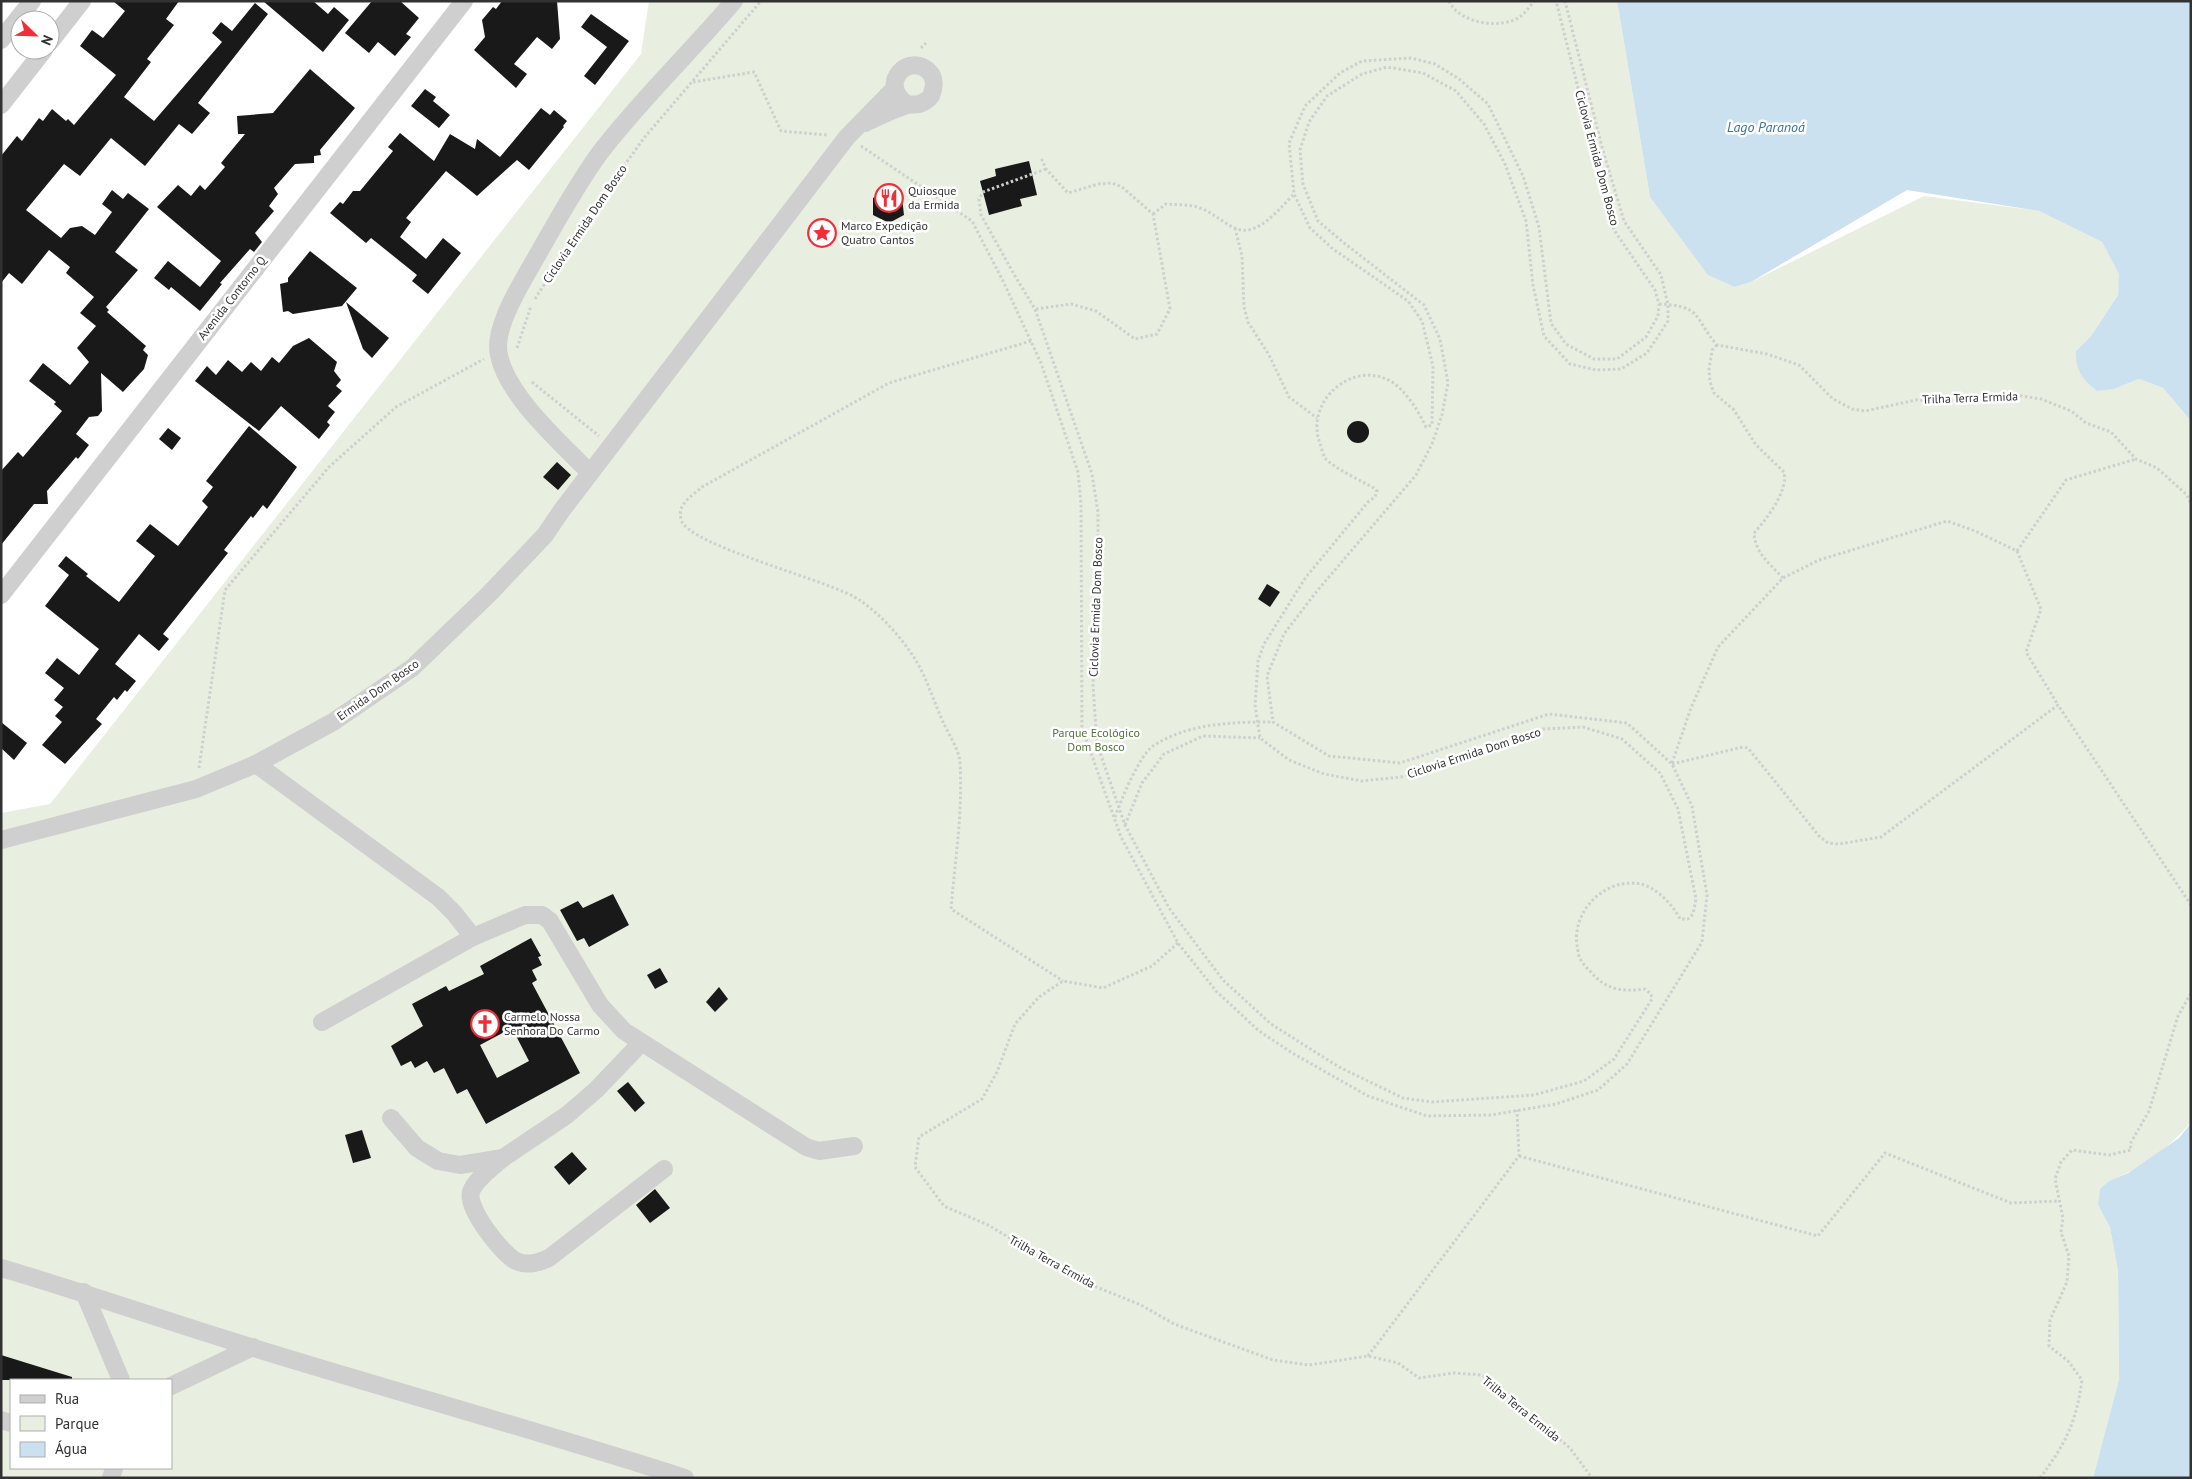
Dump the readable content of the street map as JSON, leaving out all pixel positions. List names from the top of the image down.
{
  "streets": {
    "street": ["Avenida Contorno Q", "Ermida Dom Bosco"],
    "path": ["Ciclovia Ermida Dom Bosco", "Trilha Terra Ermida"]
  },
  "water": ["Lago Paranoá"],
  "parks": ["Parque Ecológico Dom Bosco"],
  "places": {
    "restaurant": ["Quiosque da Ermida"],
    "place": ["Marco Expedição Quatro Cantos"],
    "church": ["Carmelo Nossa Senhora Do Carmo"]
  },
  "legend": ["Rua", "Parque", "Água"],
  "north": "bottom right"
}
